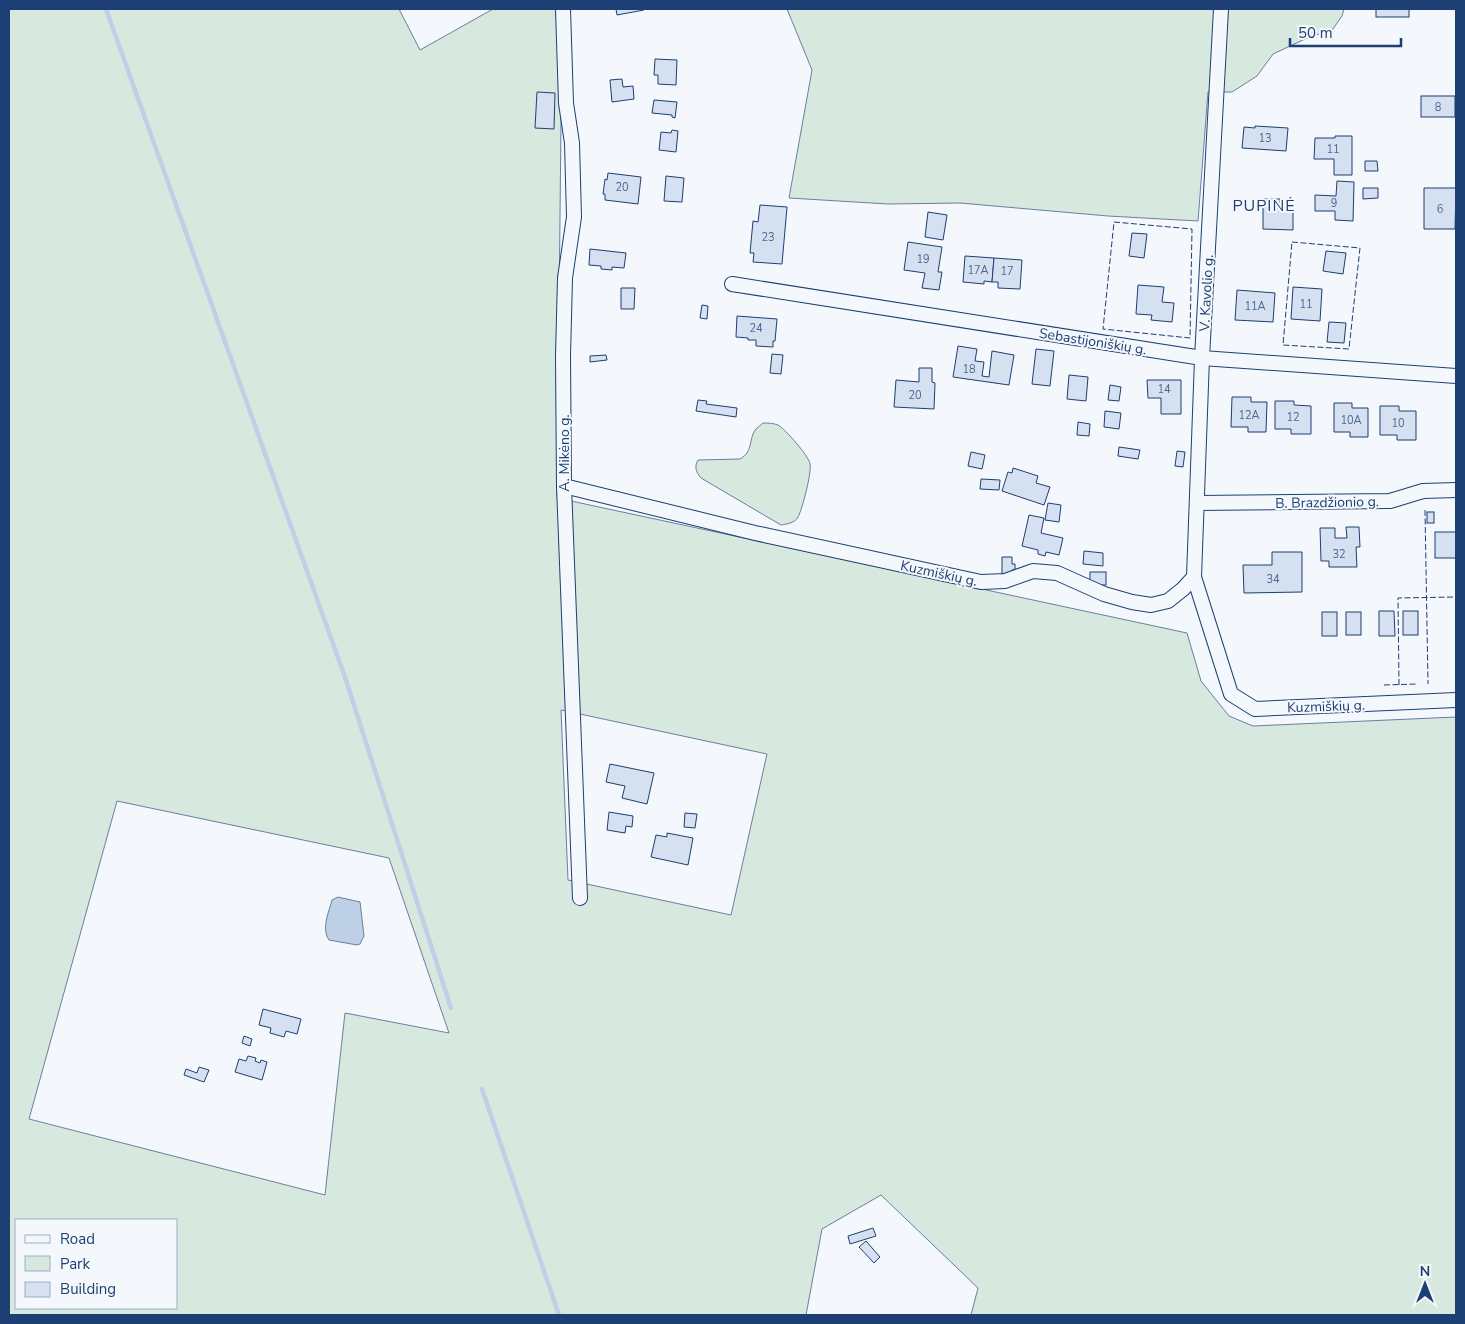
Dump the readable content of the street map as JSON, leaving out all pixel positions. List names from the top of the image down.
{
  "streets": {
    "street": [
      "V. Kavolio g.",
      "Sebastijoniškių g.",
      "A. Mikėno g.",
      "B. Brazdžionio g.",
      "Kuzmiškių g."
    ]
  },
  "crossings": [
    ["V. Kavolio g.", "Sebastijoniškių g."],
    ["V. Kavolio g.", "B. Brazdžionio g."],
    ["V. Kavolio g.", "Kuzmiškių g."],
    ["A. Mikėno g.", "Kuzmiškių g."]
  ],
  "districts": ["PUPINĖ"],
  "house_numbers": [
    "8",
    "13",
    "11",
    "20",
    "9",
    "6",
    "23",
    "19",
    "17A",
    "17",
    "11",
    "11A",
    "24",
    "18",
    "14",
    "20",
    "12A",
    "12",
    "10A",
    "10",
    "32",
    "34"
  ],
  "legend": ["Road", "Park", "Building"],
  "scale_bar": "50 m",
  "north": "top"
}
